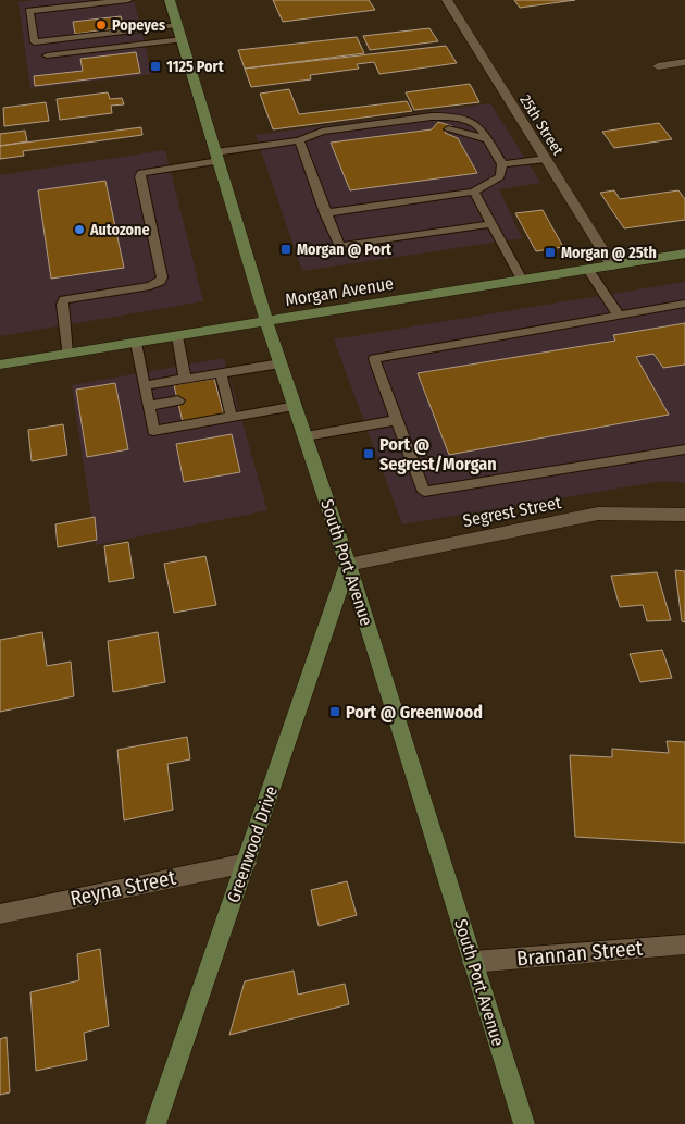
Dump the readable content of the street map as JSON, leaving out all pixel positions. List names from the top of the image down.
{
  "streets": {
    "main road": ["Morgan Avenue", "South Port Avenue", "Greenwood Drive"],
    "street": [
      "25th Street",
      "Segrest Street",
      "Reyna Street",
      "Brannan Street"
    ]
  },
  "crossings": [
    ["25th Street", "Morgan Avenue"],
    ["Morgan Avenue", "South Port Avenue"],
    ["Segrest Street", "South Port Avenue"],
    ["Segrest Street", "Greenwood Drive"],
    ["South Port Avenue", "Greenwood Drive"],
    ["South Port Avenue", "Brannan Street"],
    ["Greenwood Drive", "Reyna Street"]
  ],
  "places": {
    "other": ["Popeyes", "Autozone"],
    "transit": [
      "1125 Port",
      "Morgan @ Port",
      "Morgan @ 25th",
      "Port @ Segrest/Morgan",
      "Port @ Greenwood"
    ]
  }
}
